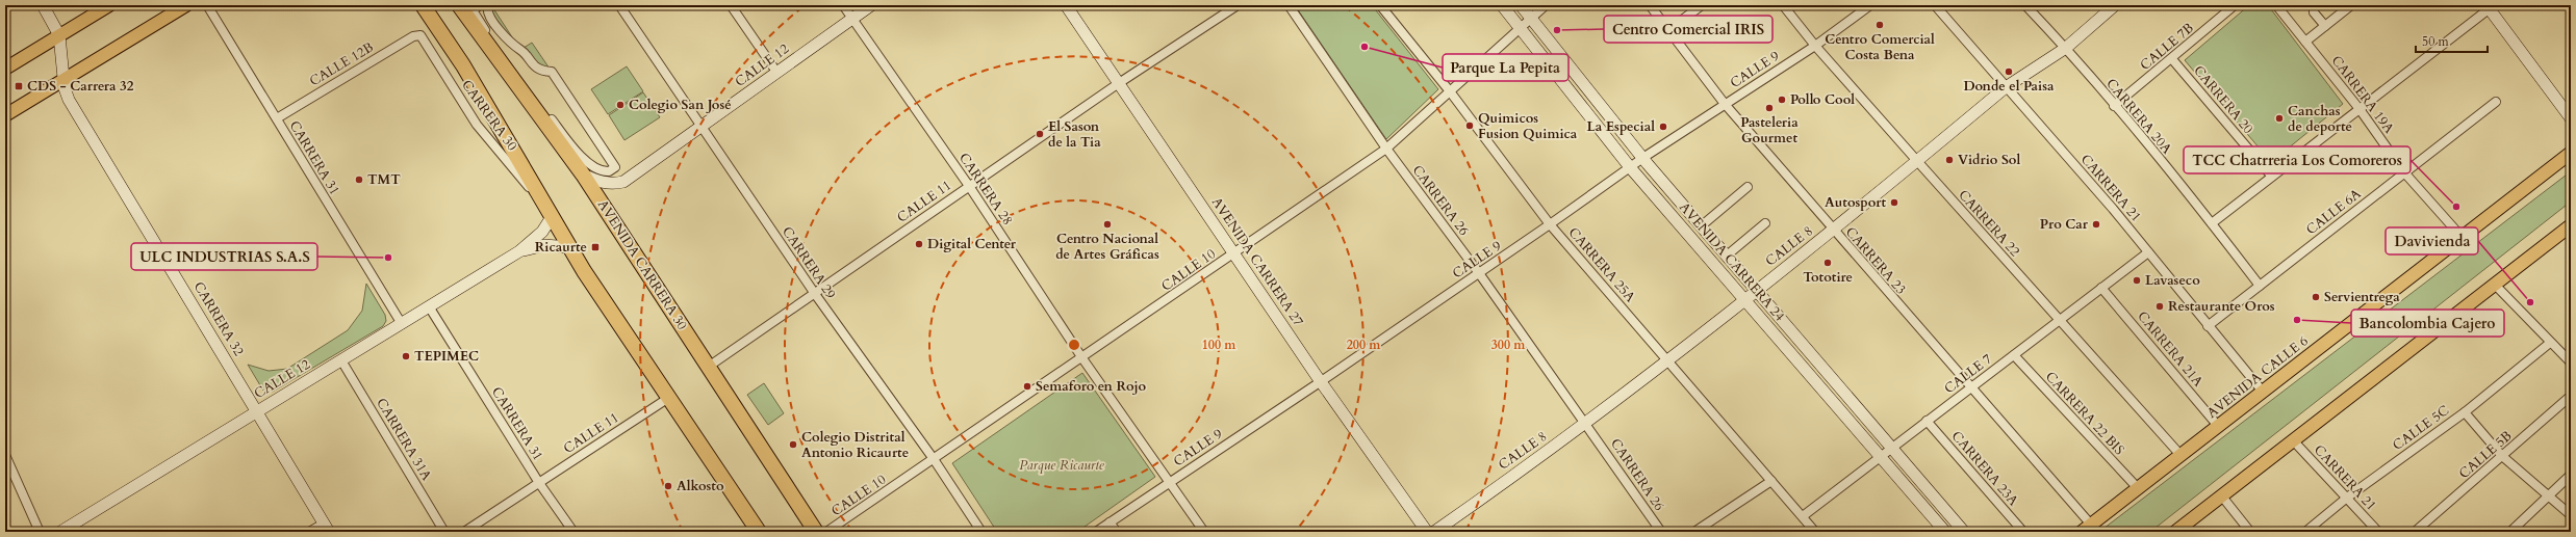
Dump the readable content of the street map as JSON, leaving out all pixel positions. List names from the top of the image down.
{
  "streets": {
    "highway": ["AVENIDA CARRERA 30"],
    "main road": ["AVENIDA CALLE 6"],
    "street": [
      "CALLE 7B",
      "CALLE 12B",
      "CALLE 12",
      "CALLE 9",
      "CARRERA 19A",
      "CARRERA 20",
      "CARRERA 30",
      "CARRERA 20A",
      "CARRERA 31",
      "CARRERA 21",
      "CARRERA 28",
      "CARRERA 26",
      "CALLE 11",
      "CALLE 6A",
      "CARRERA 22",
      "CALLE 8",
      "CARRERA 23",
      "AVENIDA CARRERA 27",
      "AVENIDA CARRERA 24",
      "CARRERA 29",
      "CARRERA 25A",
      "CALLE 10",
      "CARRERA 32",
      "CARRERA 21A",
      "CALLE 7",
      "CARRERA 22 BIS",
      "CALLE 5C",
      "CARRERA 31A",
      "CALLE 5B",
      "CARRERA 23A"
    ]
  },
  "crossings": [
    ["CALLE 7B", "CARRERA 20"],
    ["CALLE 7B", "CARRERA 20A"],
    ["CALLE 12B", "CARRERA 30"],
    ["CALLE 12B", "CARRERA 31"],
    ["CALLE 12", "CARRERA 30"],
    ["CALLE 12", "CARRERA 31"],
    ["CALLE 12", "CARRERA 28"],
    ["CALLE 12", "CARRERA 29"],
    ["CALLE 12", "AVENIDA CARRERA 30"],
    ["CALLE 12", "CARRERA 32"],
    ["CALLE 12", "CARRERA 31A"],
    ["CALLE 9", "CARRERA 28"],
    ["CALLE 9", "CARRERA 26"],
    ["CALLE 9", "CARRERA 22"],
    ["CALLE 9", "CARRERA 23"],
    ["CALLE 9", "AVENIDA CARRERA 27"],
    ["CALLE 9", "AVENIDA CARRERA 24"],
    ["CALLE 9", "CARRERA 25A"],
    ["CARRERA 19A", "CALLE 6A"],
    ["CARRERA 19A", "AVENIDA CALLE 6"],
    ["CARRERA 20A", "CALLE 6A"],
    ["CARRERA 20A", "CALLE 8"],
    ["CARRERA 31", "CALLE 11"],
    ["CARRERA 21", "CALLE 6A"],
    ["CARRERA 21", "CALLE 8"],
    ["CARRERA 21", "CALLE 7"],
    ["CARRERA 21", "AVENIDA CALLE 6"],
    ["CARRERA 21", "CALLE 5C"],
    ["CARRERA 28", "CALLE 11"],
    ["CARRERA 28", "CALLE 10"],
    ["CARRERA 26", "CALLE 8"],
    ["CARRERA 26", "CALLE 10"],
    ["CALLE 11", "AVENIDA CARRERA 27"],
    ["CALLE 11", "CARRERA 29"],
    ["CALLE 11", "AVENIDA CARRERA 30"],
    ["CARRERA 22", "CALLE 8"],
    ["CARRERA 22", "CALLE 7"],
    ["CARRERA 22", "AVENIDA CALLE 6"],
    ["CALLE 8", "CARRERA 23"],
    ["CALLE 8", "AVENIDA CARRERA 24"],
    ["CALLE 8", "CARRERA 25A"],
    ["CARRERA 23", "CALLE 7"],
    ["CARRERA 23", "AVENIDA CALLE 6"],
    ["AVENIDA CARRERA 27", "CALLE 10"],
    ["AVENIDA CARRERA 24", "CALLE 10"],
    ["AVENIDA CARRERA 24", "CALLE 7"],
    ["CARRERA 29", "CALLE 10"],
    ["CARRERA 25A", "CALLE 10"],
    ["CARRERA 25A", "CALLE 7"],
    ["CARRERA 21A", "CALLE 7"],
    ["CARRERA 21A", "AVENIDA CALLE 6"],
    ["CALLE 7", "CARRERA 22 BIS"],
    ["CALLE 7", "CARRERA 23A"],
    ["AVENIDA CALLE 6", "CARRERA 22 BIS"]
  ],
  "parks": ["Parque Ricaurte"],
  "places": {
    "other": [
      "Centro Comercial Costa Bena",
      "Centro Comercial IRIS",
      "Parque La Pepita",
      "Donde el Paisa",
      "Pollo Cool",
      "Colegio San José",
      "Pasteleria Gourmet",
      "Canchas de deporte",
      "Quimicos Fusion Quimica",
      "La Especial",
      "El Sason de la Tia",
      "Vidrio Sol",
      "TMT",
      "Autosport",
      "TCC Chatrreria Los Comoreros",
      "Centro Nacional de Artes Gráficas",
      "Pro Car",
      "Digital Center",
      "ULC INDUSTRIAS S.A.S",
      "Tototire",
      "Lavaseco",
      "Servientrega",
      "Davivienda",
      "Restaurante Oros",
      "Bancolombia Cajero",
      "TEPIMEC",
      "Semaforo en Rojo",
      "Colegio Distrital Antonio Ricaurte",
      "Alkosto"
    ],
    "transit": ["CDS - Carrera 32", "Ricaurte"]
  },
  "scale_bar": "50 m",
  "rings": ["100 m", "200 m", "300 m"]
}
